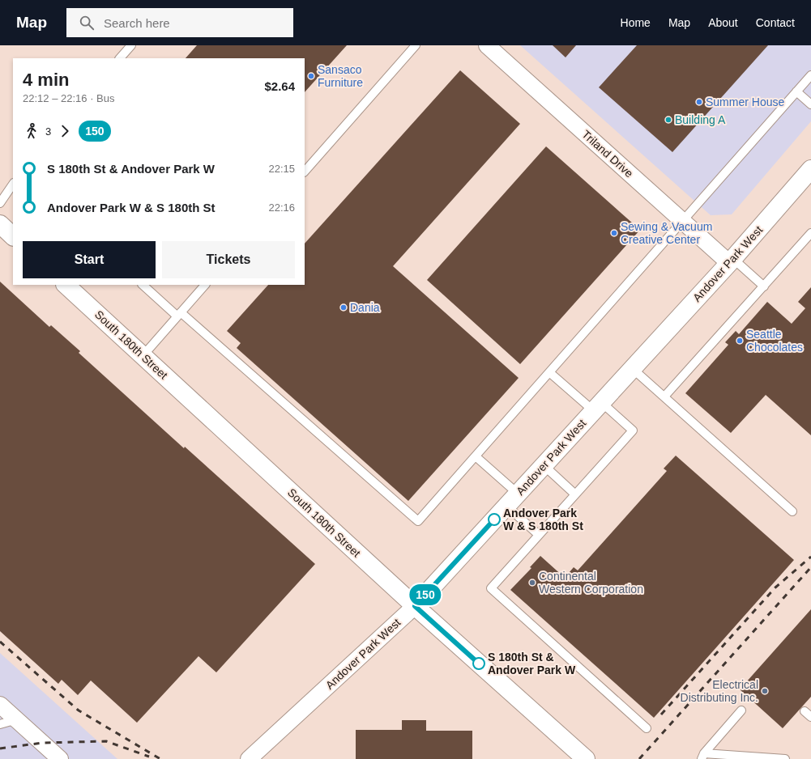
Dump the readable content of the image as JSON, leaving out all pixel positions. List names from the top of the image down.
{
  "streets": {
    "main road": ["Andover Park West", "South 180th Street"],
    "street": ["Triland Drive"]
  },
  "crossings": [
    ["Triland Drive", "Andover Park West"],
    ["Andover Park West", "South 180th Street"]
  ],
  "places": [
    "Sansaco Furniture",
    "Summer House",
    "Building A",
    "Sewing & Vacuum Creative Center",
    "Dania",
    "Seattle Chocolates",
    "Andover Park W & S 180th St",
    "Continental Western Corporation",
    "S 180th St & Andover Park W",
    "Electrical Distributing Inc."
  ],
  "lines": ["bus line 150"],
  "page": {
    "header": "Map",
    "search": "Search here",
    "nav": [
      "Home",
      "Map",
      "About",
      "Contact"
    ],
    "on_map": "150",
    "heading": ["4 min", "22:12 – 22:16 · Bus", "$2.64"],
    "legs": ["3", "150"],
    "list": [
      {
        "name": "S 180th St & Andover Park W",
        "value": "22:15"
      },
      {
        "name": "Andover Park W & S 180th St",
        "value": "22:16"
      }
    ],
    "buttons": ["Start", "Tickets"]
  }
}
